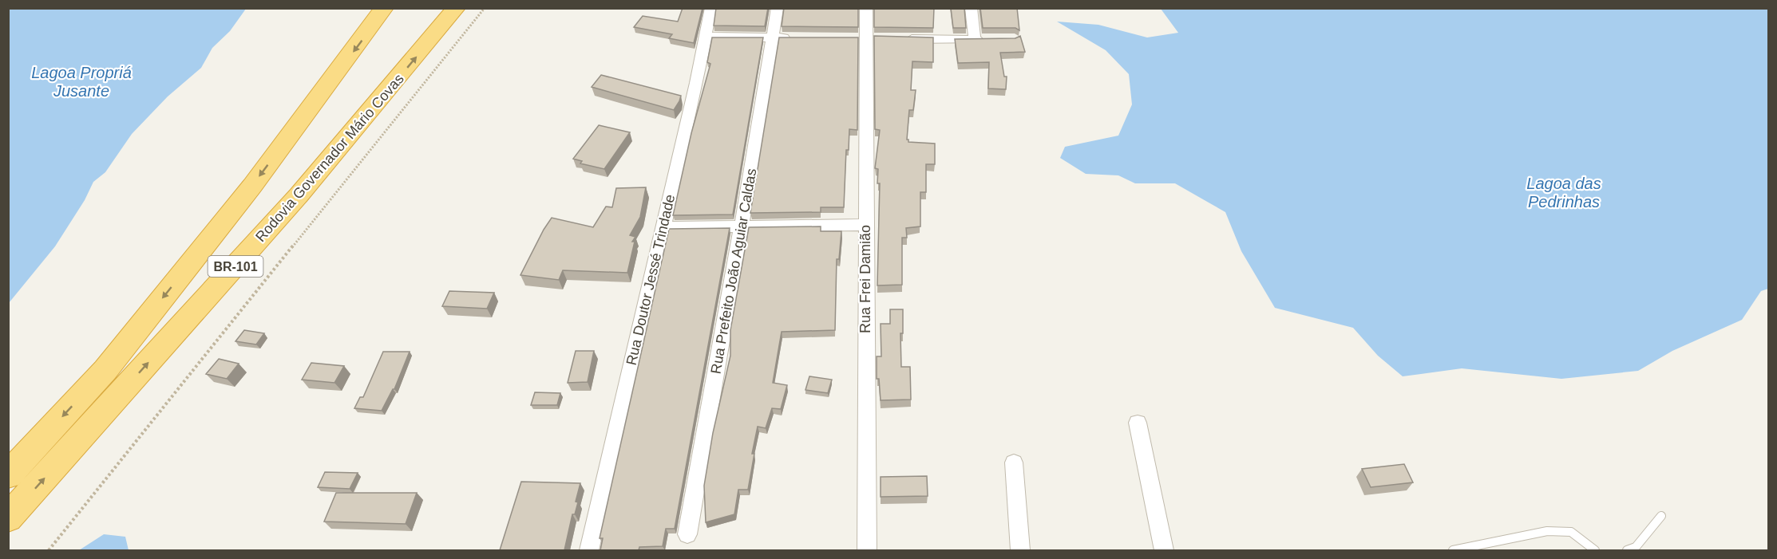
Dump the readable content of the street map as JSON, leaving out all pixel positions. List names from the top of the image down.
{
  "streets": {
    "highway": ["Rodovia Governador Mário Covas", "BR-101"],
    "street": ["Rua Prefeito João Aguiar Caldas", "Rua Frei Damião", "Rua Doutor Jessé Trindade"]
  },
  "water": ["Lagoa Propriá Jusante", "Lagoa das Pedrinhas"]
}
